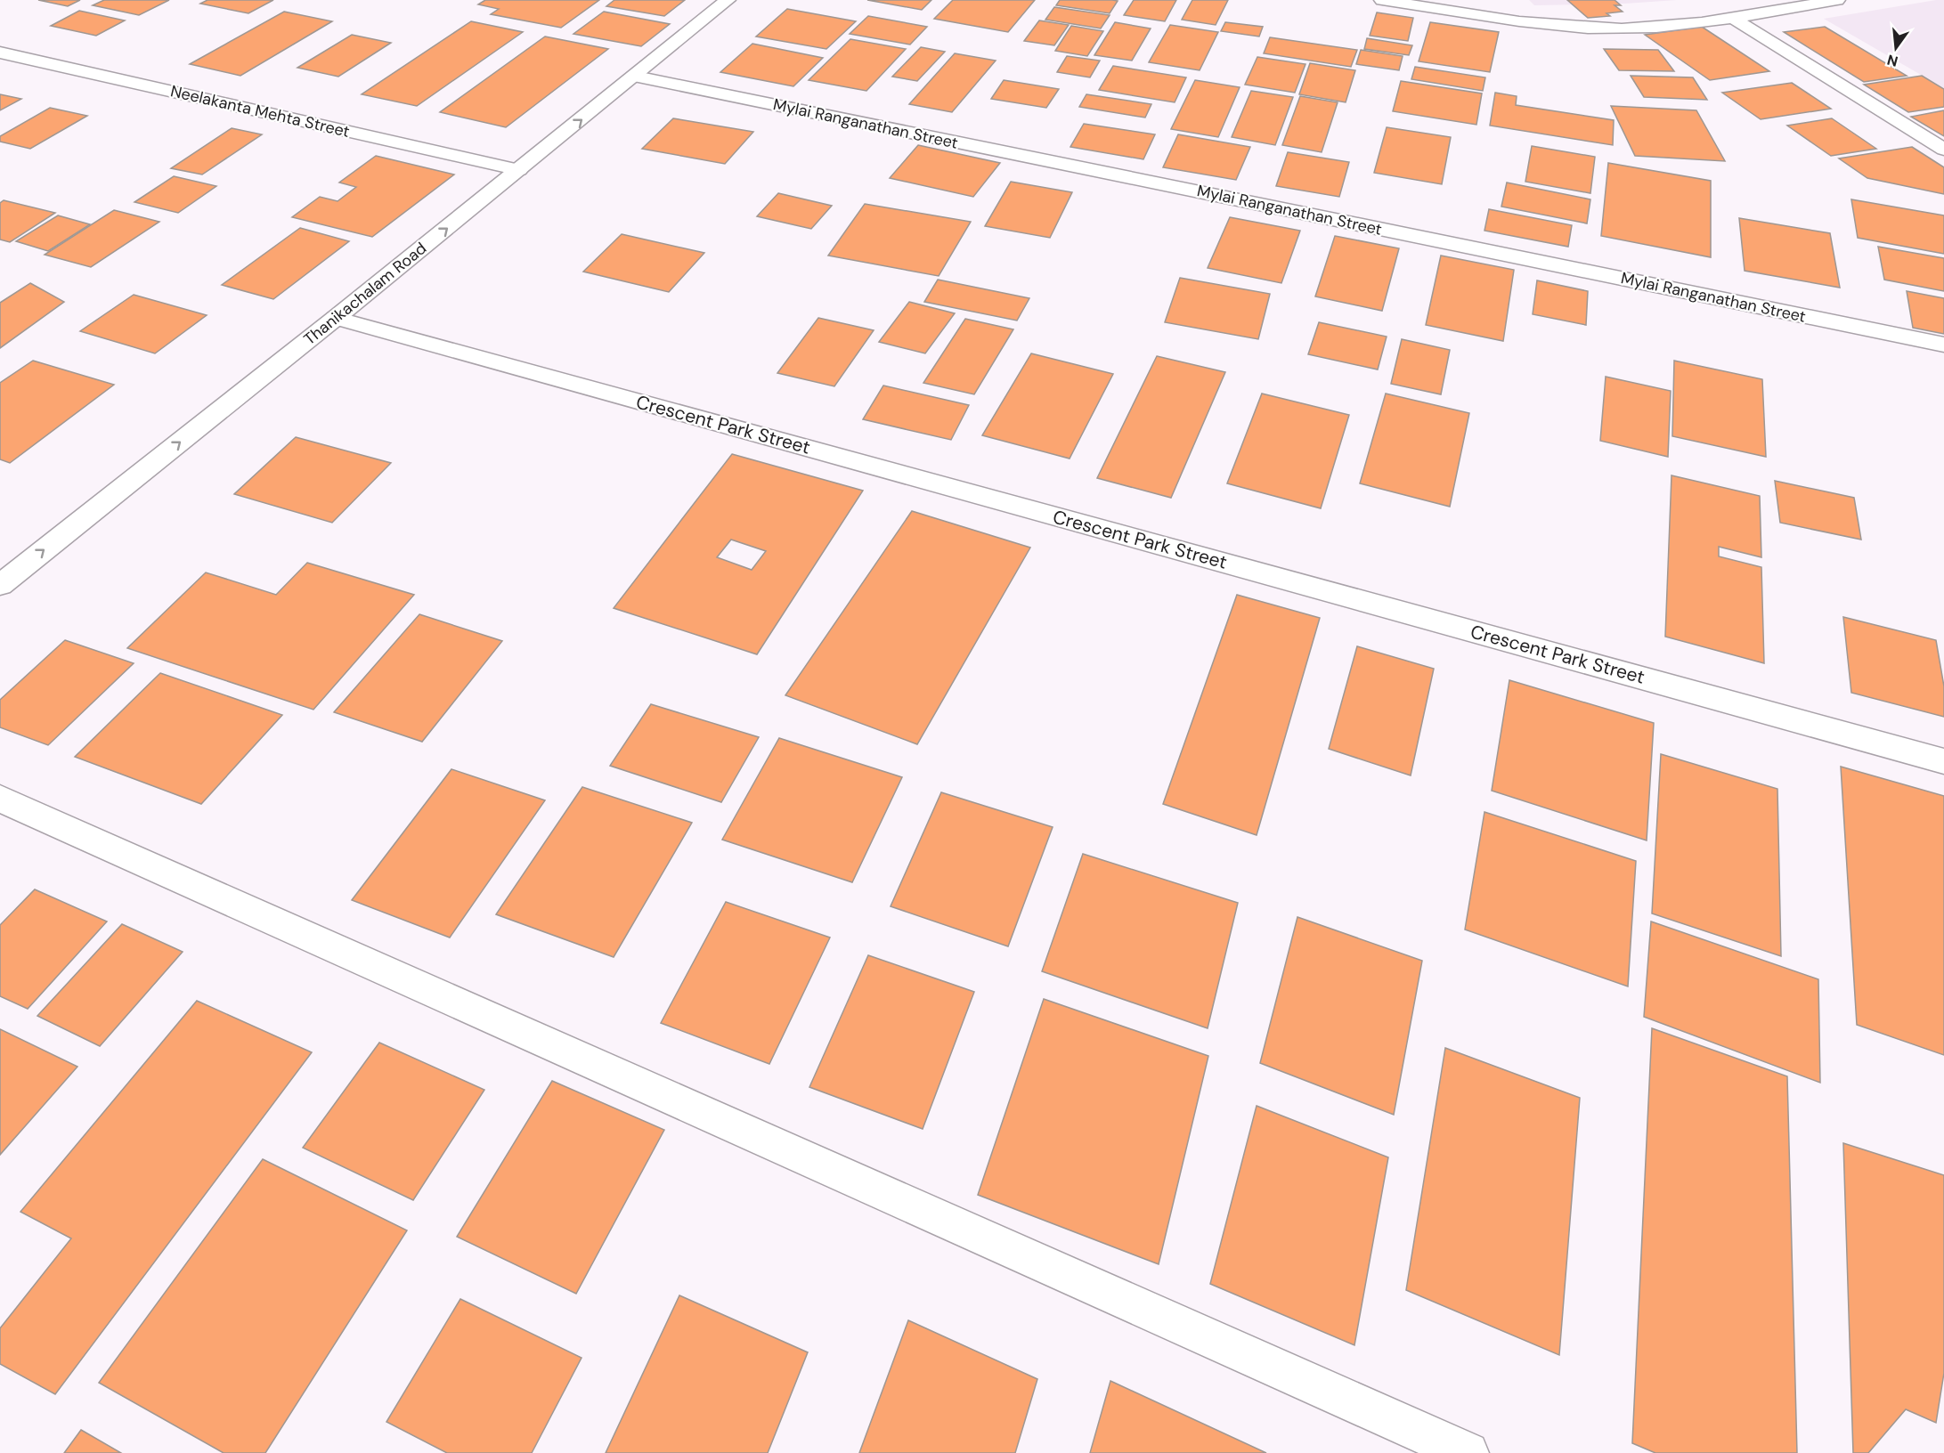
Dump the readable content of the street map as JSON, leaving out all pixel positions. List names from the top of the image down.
{
  "streets": {
    "street": [
      "Neelakanta Mehta Street",
      "Mylai Ranganathan Street",
      "Thanikachalam Road",
      "Crescent Park Street"
    ]
  },
  "crossings": [
    ["Neelakanta Mehta Street", "Thanikachalam Road"],
    ["Mylai Ranganathan Street", "Thanikachalam Road"],
    ["Thanikachalam Road", "Crescent Park Street"]
  ],
  "one_way": ["Thanikachalam Road"],
  "north": "bottom"
}
